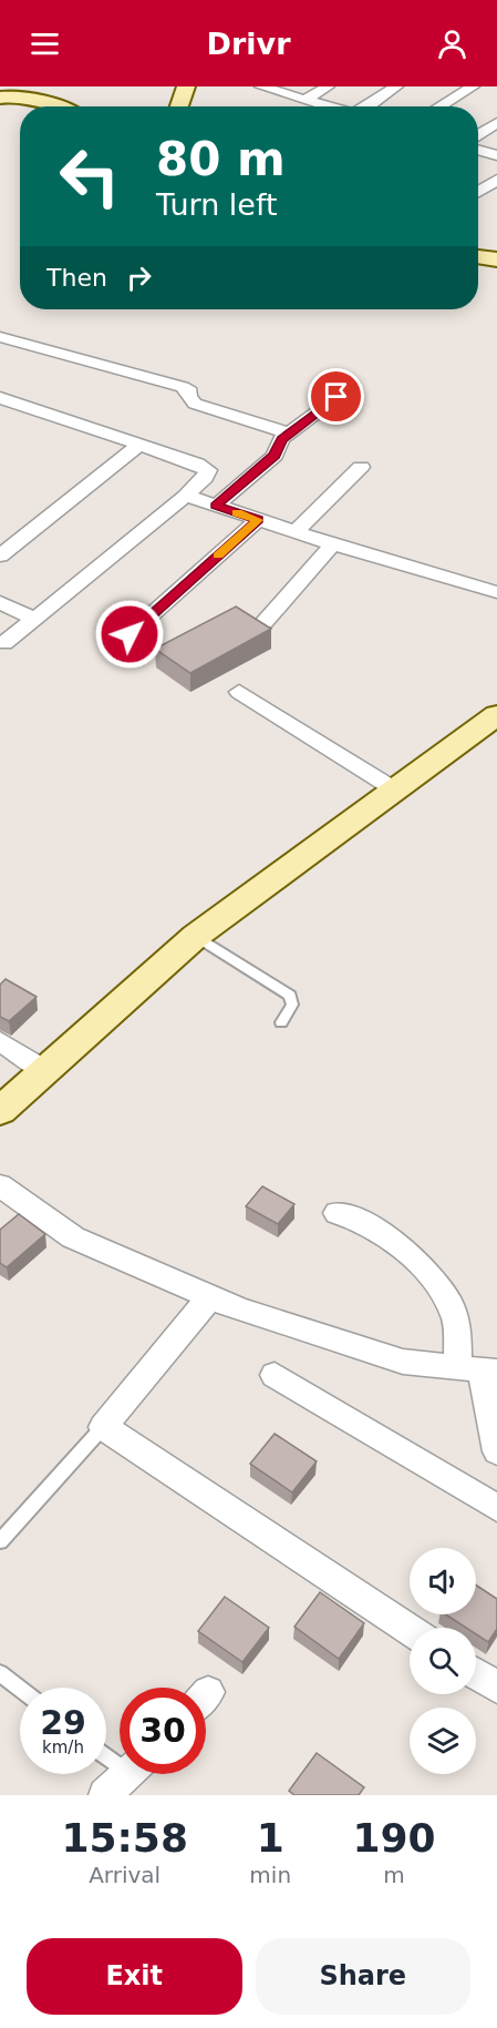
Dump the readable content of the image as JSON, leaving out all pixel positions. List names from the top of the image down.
{
  "page": {
    "header": "Drivr",
    "turn": ["80 m", "Turn left"],
    "then": "Then",
    "speed": "29 km/h",
    "limit": "30",
    "eta": [
      "15:58",
      "Arrival",
      "1",
      "min",
      "190",
      "m"
    ],
    "buttons": ["Exit", "Share"]
  }
}
